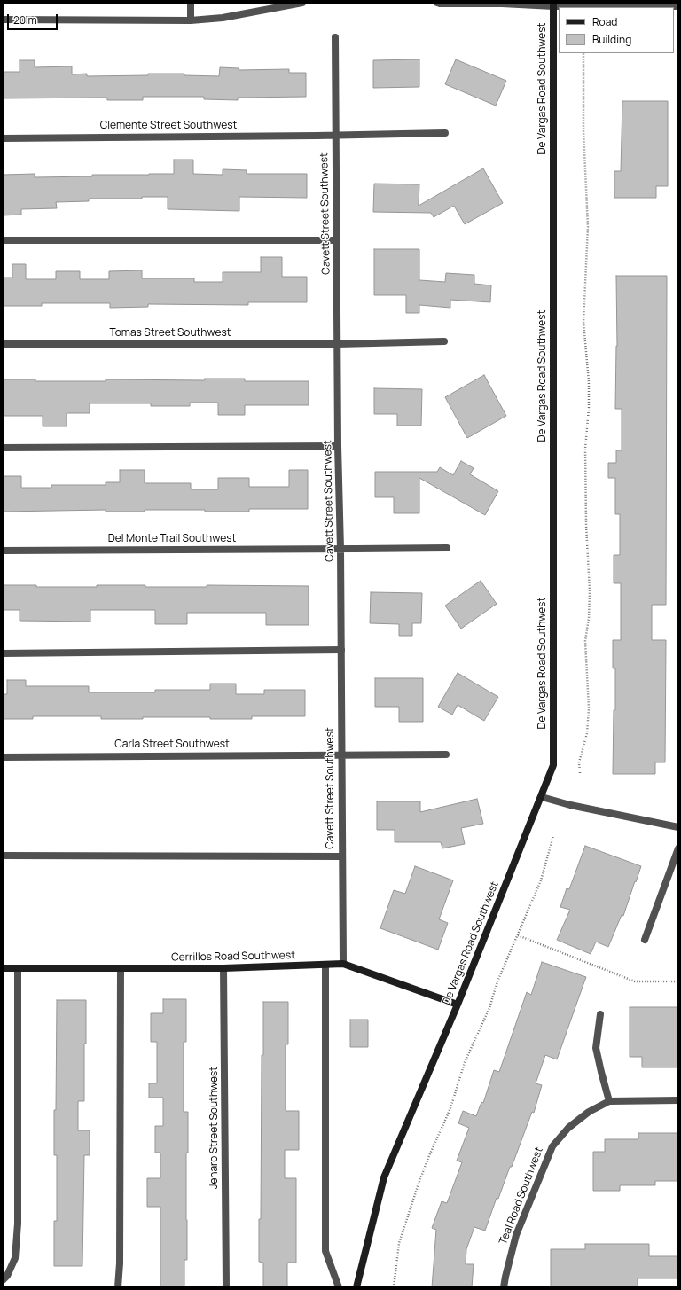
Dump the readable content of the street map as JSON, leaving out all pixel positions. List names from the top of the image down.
{
  "streets": {
    "street": [
      "De Vargas Road Southwest",
      "Clemente Street Southwest",
      "Cavett Street Southwest",
      "Tomas Street Southwest",
      "Del Monte Trail Southwest",
      "Carla Street Southwest",
      "Cerrillos Road Southwest",
      "Jenaro Street Southwest",
      "Teal Road Southwest"
    ]
  },
  "crossings": [
    ["De Vargas Road Southwest", "Cerrillos Road Southwest"],
    ["Clemente Street Southwest", "Cavett Street Southwest"],
    ["Cavett Street Southwest", "Tomas Street Southwest"],
    ["Cavett Street Southwest", "Del Monte Trail Southwest"],
    ["Cavett Street Southwest", "Carla Street Southwest"],
    ["Cavett Street Southwest", "Cerrillos Road Southwest"],
    ["Cerrillos Road Southwest", "Jenaro Street Southwest"]
  ],
  "legend": ["Road", "Building"],
  "scale_bar": "20 m"
}
